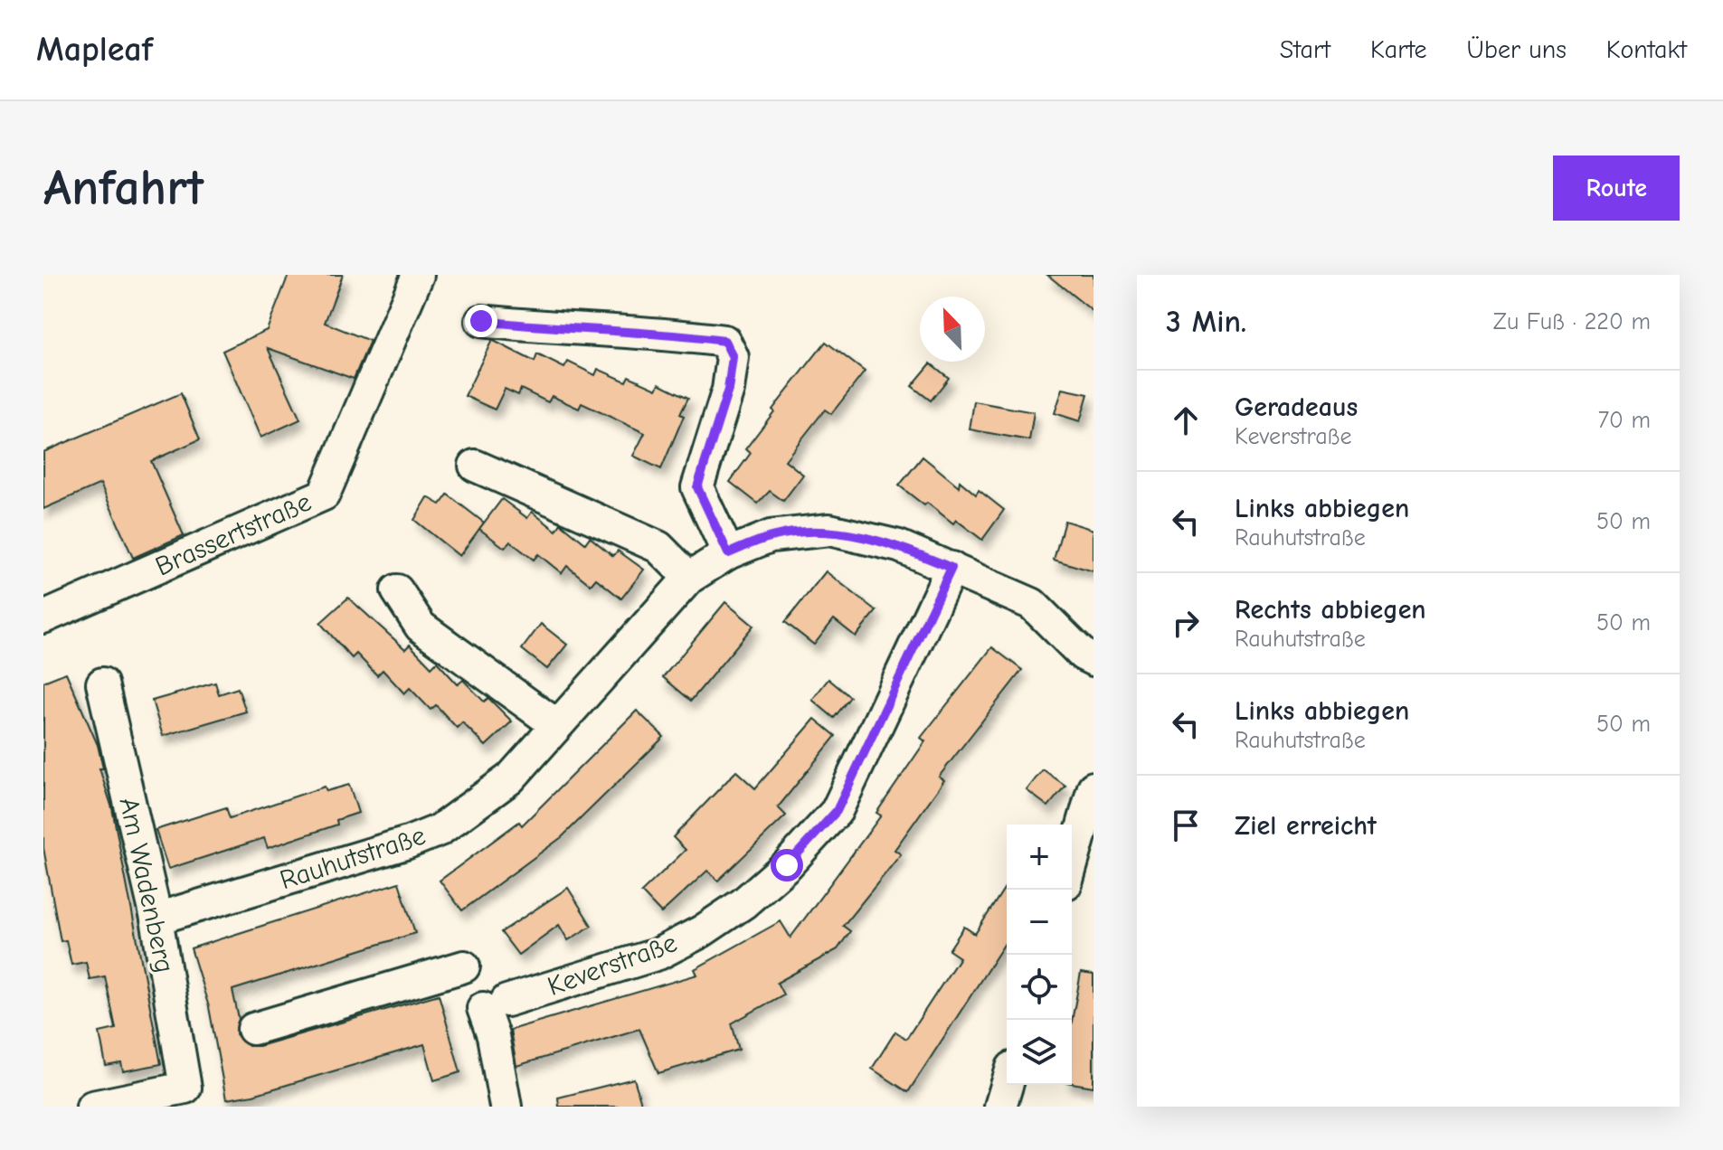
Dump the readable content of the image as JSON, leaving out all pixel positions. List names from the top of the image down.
{
  "streets": {
    "street": [
      "Brassertstraße",
      "Rauhutstraße",
      "Am Wadenberg",
      "Keverstraße"
    ]
  },
  "crossings": [
    ["Rauhutstraße", "Am Wadenberg"],
    ["Rauhutstraße", "Keverstraße"]
  ],
  "north": "top left",
  "page": {
    "header": "Mapleaf",
    "nav": [
      "Start",
      "Karte",
      "Über uns",
      "Kontakt"
    ],
    "buttons": "Route",
    "title": "Anfahrt",
    "heading": ["3 Min.", "Zu Fuß · 220 m"],
    "list": [
      ["Geradeaus", "Keverstraße", "70 m"],
      ["Links abbiegen", "Rauhutstraße", "50 m"],
      ["Rechts abbiegen", "Rauhutstraße", "50 m"],
      ["Links abbiegen", "Rauhutstraße", "50 m"],
      "Ziel erreicht"
    ],
    "map_buttons": ["+", "−"]
  }
}
